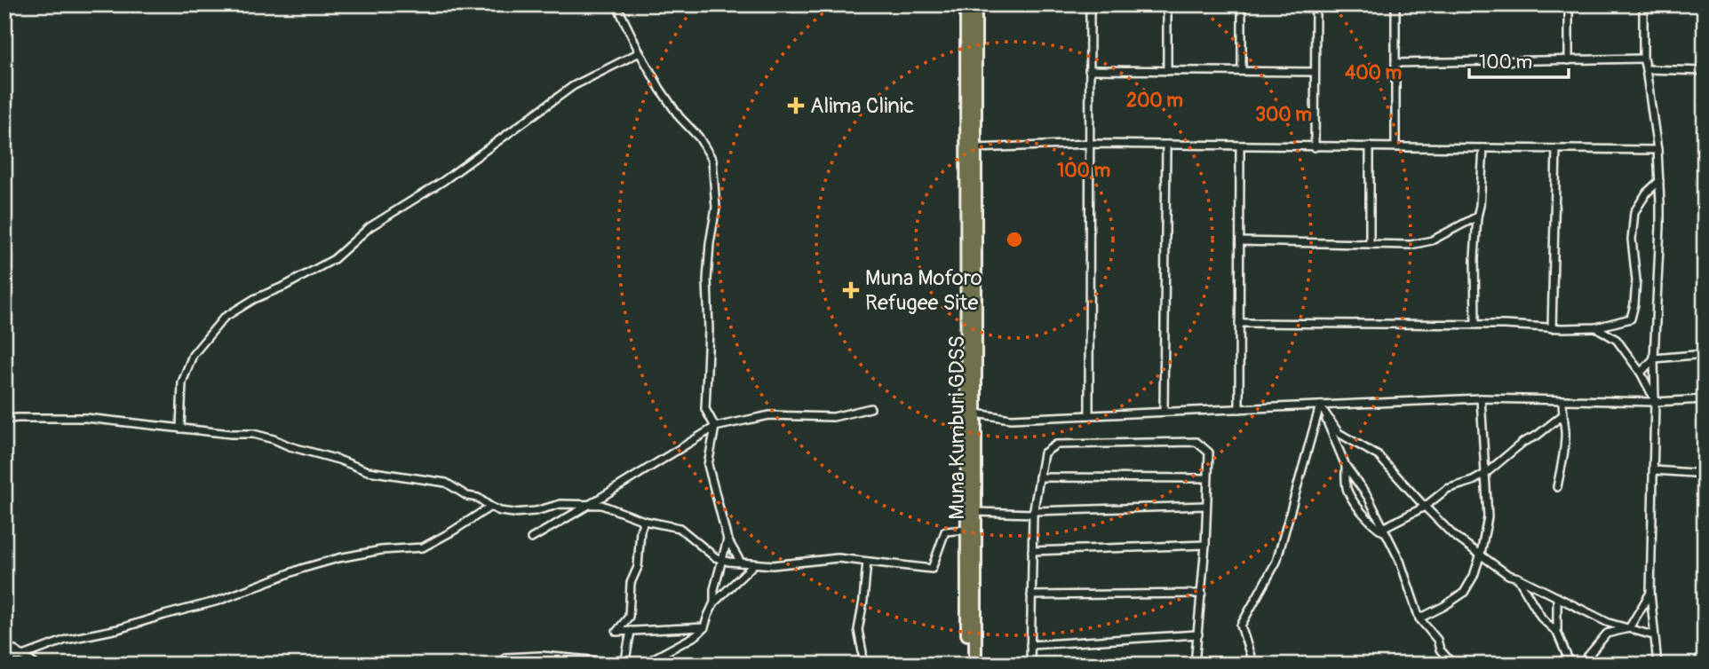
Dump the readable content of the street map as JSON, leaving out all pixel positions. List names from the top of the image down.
{
  "streets": {
    "highway": ["Muna Kumburi GDSS"]
  },
  "places": {
    "health": ["Alima Clinic", "Muna Moforo Refugee Site"]
  },
  "scale_bar": "100 m",
  "rings": [
    "400 m",
    "200 m",
    "300 m",
    "100 m"
  ]
}
